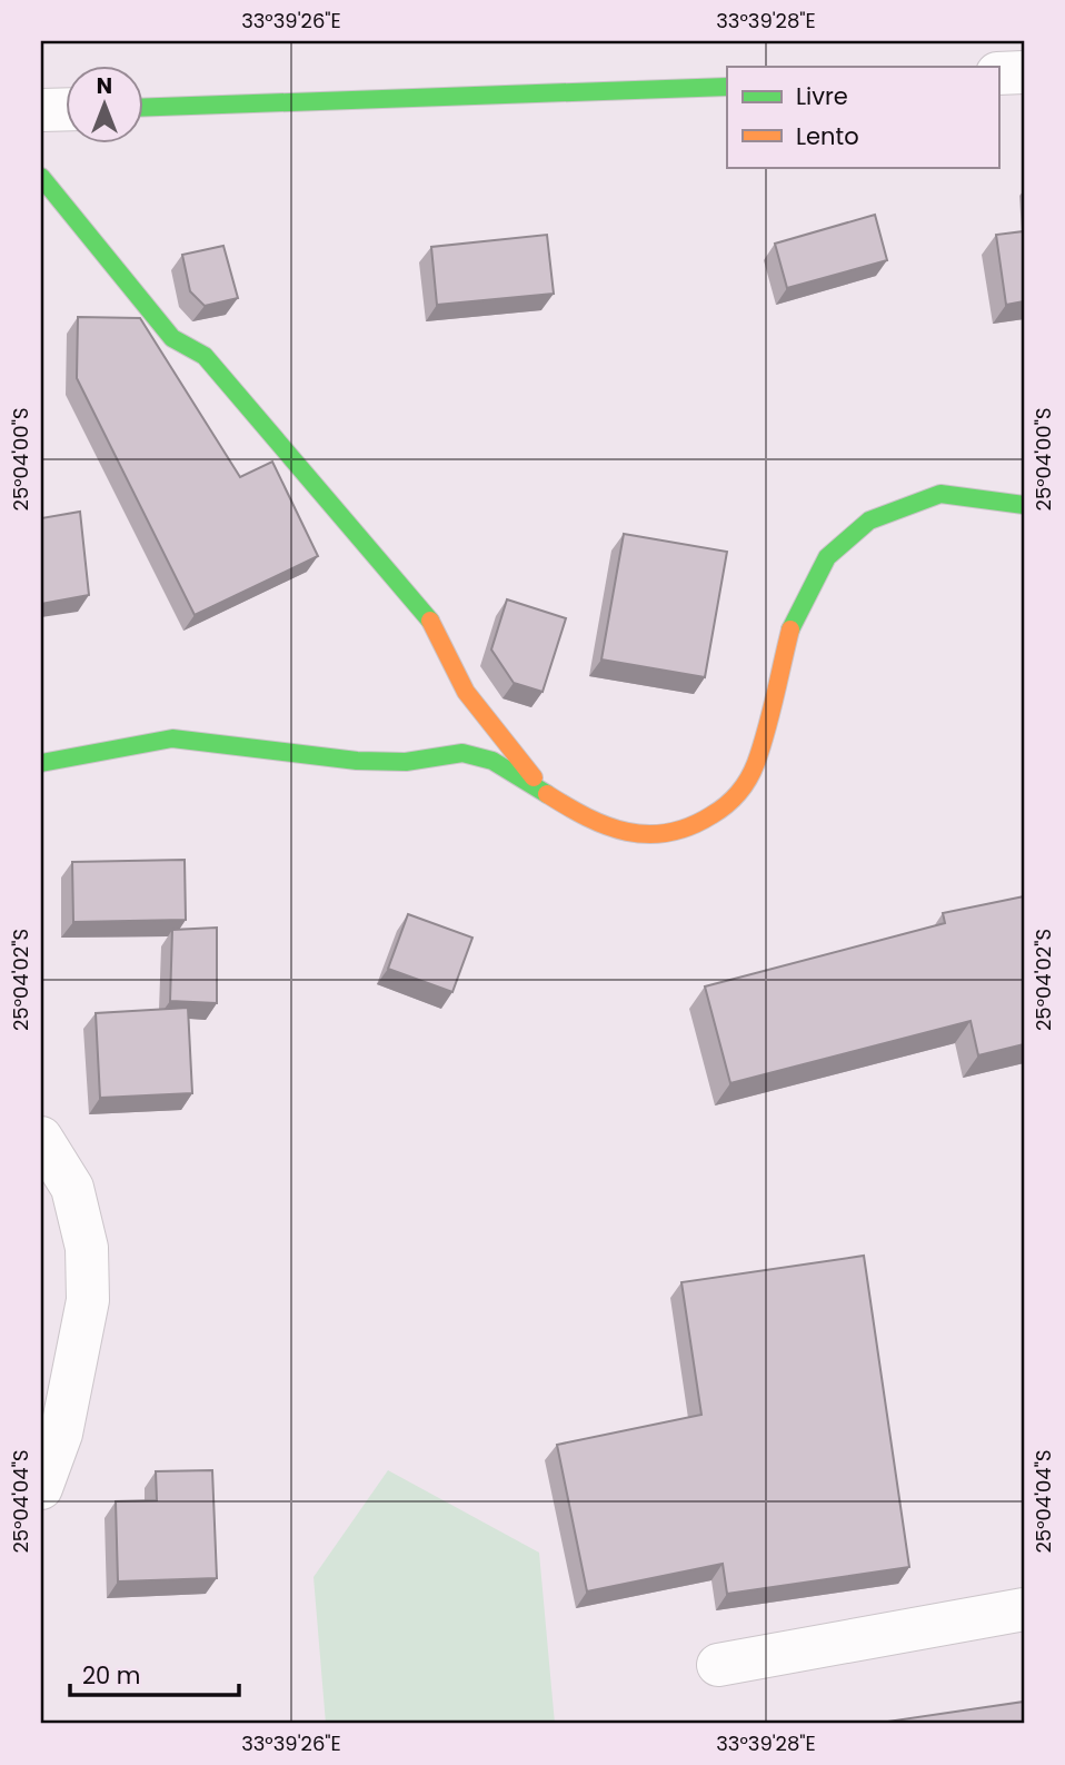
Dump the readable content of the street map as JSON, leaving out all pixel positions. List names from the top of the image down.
{
  "legend": ["Livre", "Lento"],
  "scale_bar": "20 m",
  "north": "top",
  "coordinates": [
    "33°39'26\"E",
    "33°39'28\"E",
    "25°04'00\"S",
    "25°04'02\"S",
    "25°04'04\"S"
  ]
}
